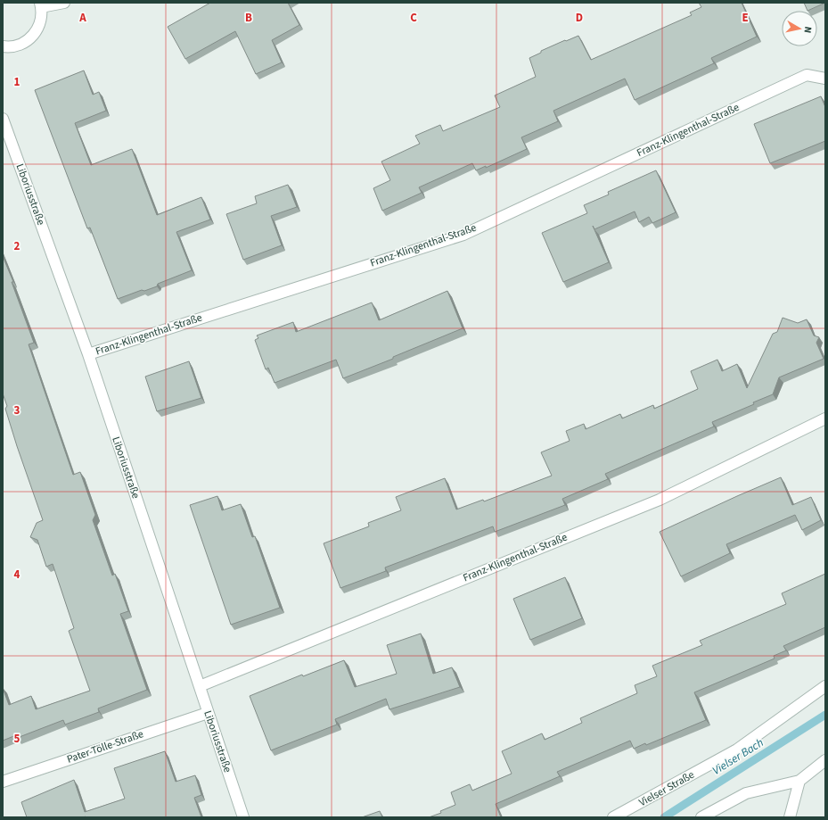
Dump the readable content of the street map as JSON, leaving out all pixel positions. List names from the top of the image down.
{
  "streets": {
    "street": [
      "Franz-Klingenthal-Straße",
      "Liboriusstraße",
      "Pater-Tölle-Straße",
      "Vielser Straße"
    ]
  },
  "crossings": [
    ["Franz-Klingenthal-Straße", "Liboriusstraße"],
    ["Liboriusstraße", "Pater-Tölle-Straße"]
  ],
  "water": ["Vielser Bach"],
  "north": "right",
  "grid": {
    "columns": [
      "A",
      "B",
      "C",
      "D",
      "E"
    ],
    "rows": [
      "1",
      "2",
      "3",
      "4",
      "5"
    ]
  }
}
